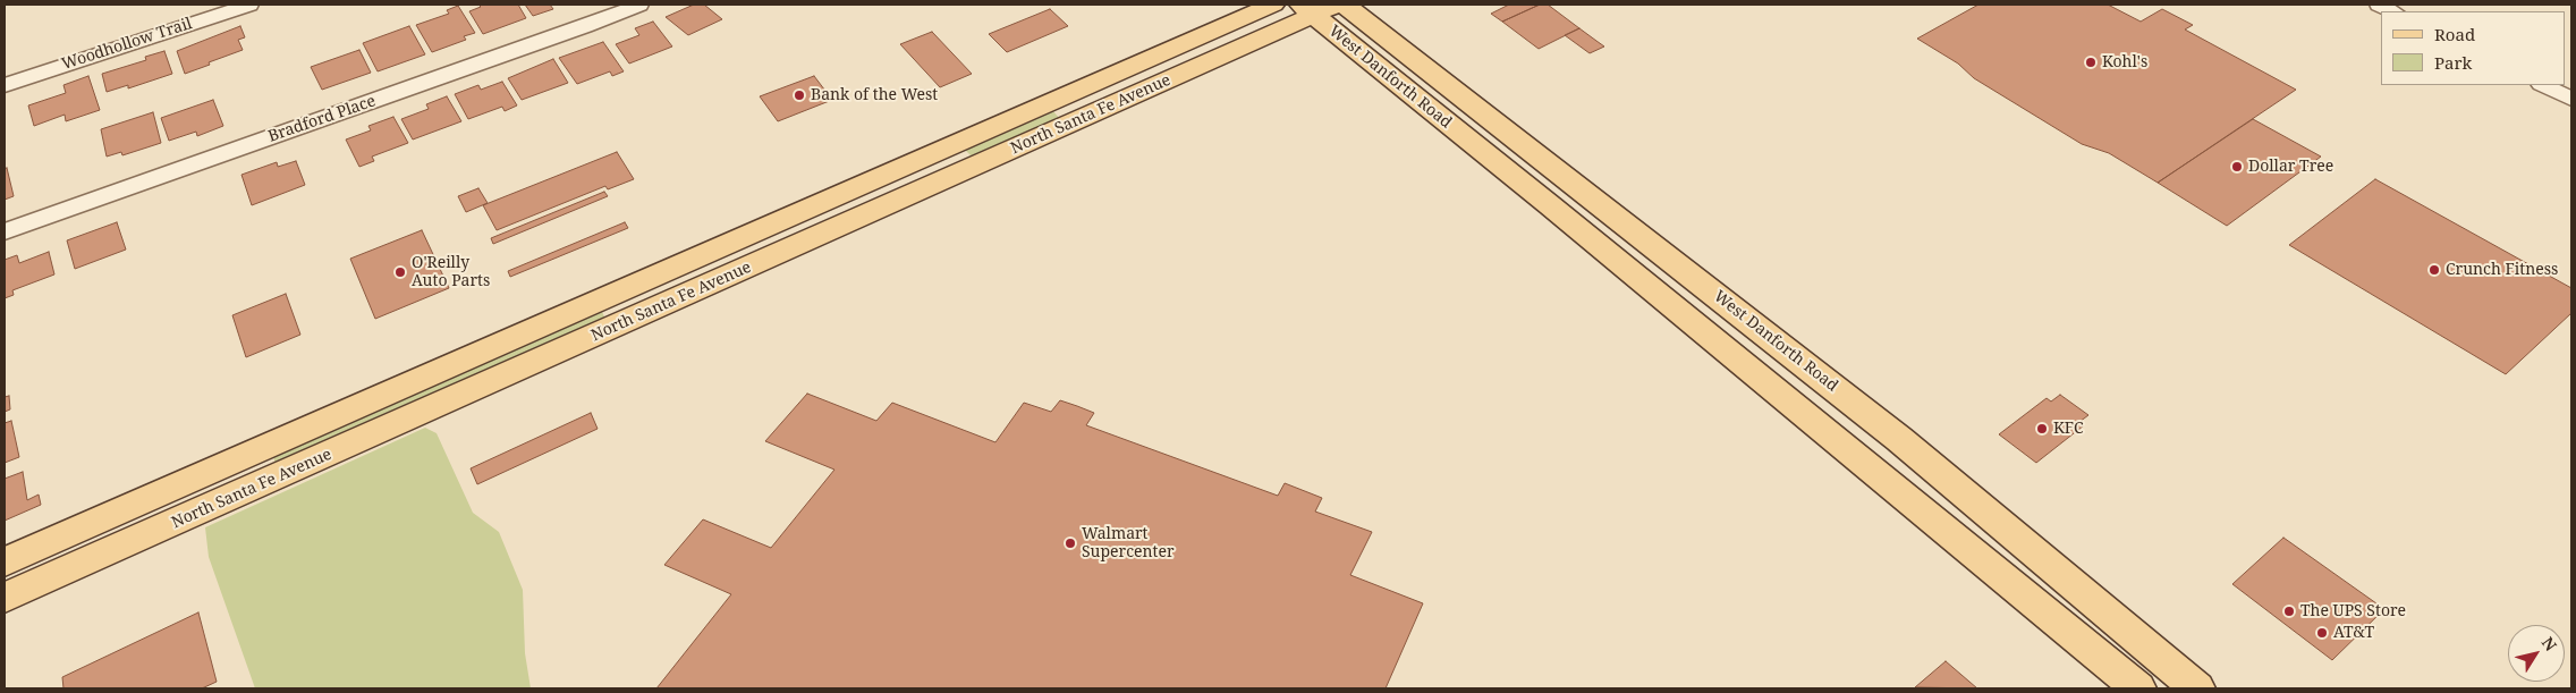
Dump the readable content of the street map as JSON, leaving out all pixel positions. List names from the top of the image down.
{
  "streets": {
    "main road": ["West Danforth Road", "North Santa Fe Avenue"],
    "street": ["Woodhollow Trail", "Bradford Place"]
  },
  "crossings": [
    ["West Danforth Road", "North Santa Fe Avenue"]
  ],
  "places": [
    "Kohl's",
    "Bank of the West",
    "Dollar Tree",
    "Crunch Fitness",
    "O'Reilly Auto Parts",
    "KFC",
    "Walmart Supercenter",
    "The UPS Store",
    "AT&T"
  ],
  "legend": ["Road", "Park"],
  "north": "top right"
}
